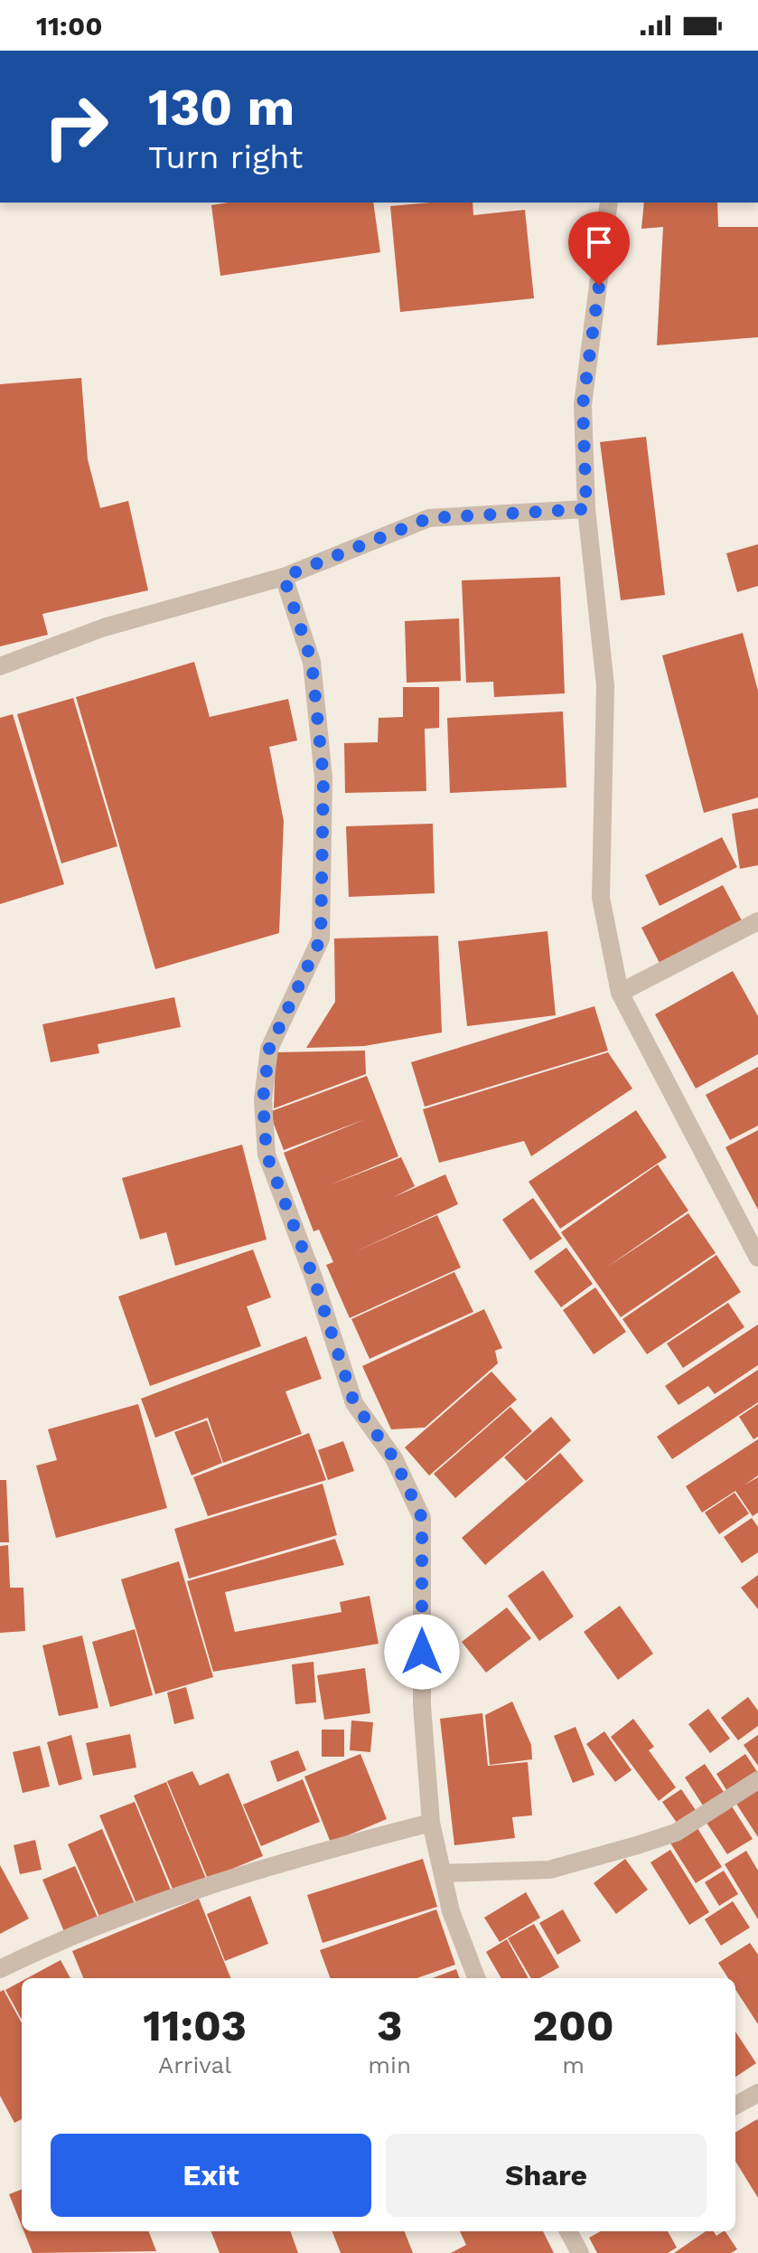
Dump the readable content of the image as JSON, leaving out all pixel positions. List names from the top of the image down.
{
  "page": {
    "status": "11:00",
    "turn": ["130 m", "Turn right"],
    "eta": [
      "11:03",
      "Arrival",
      "3",
      "min",
      "200",
      "m"
    ],
    "buttons": ["Exit", "Share"]
  }
}
